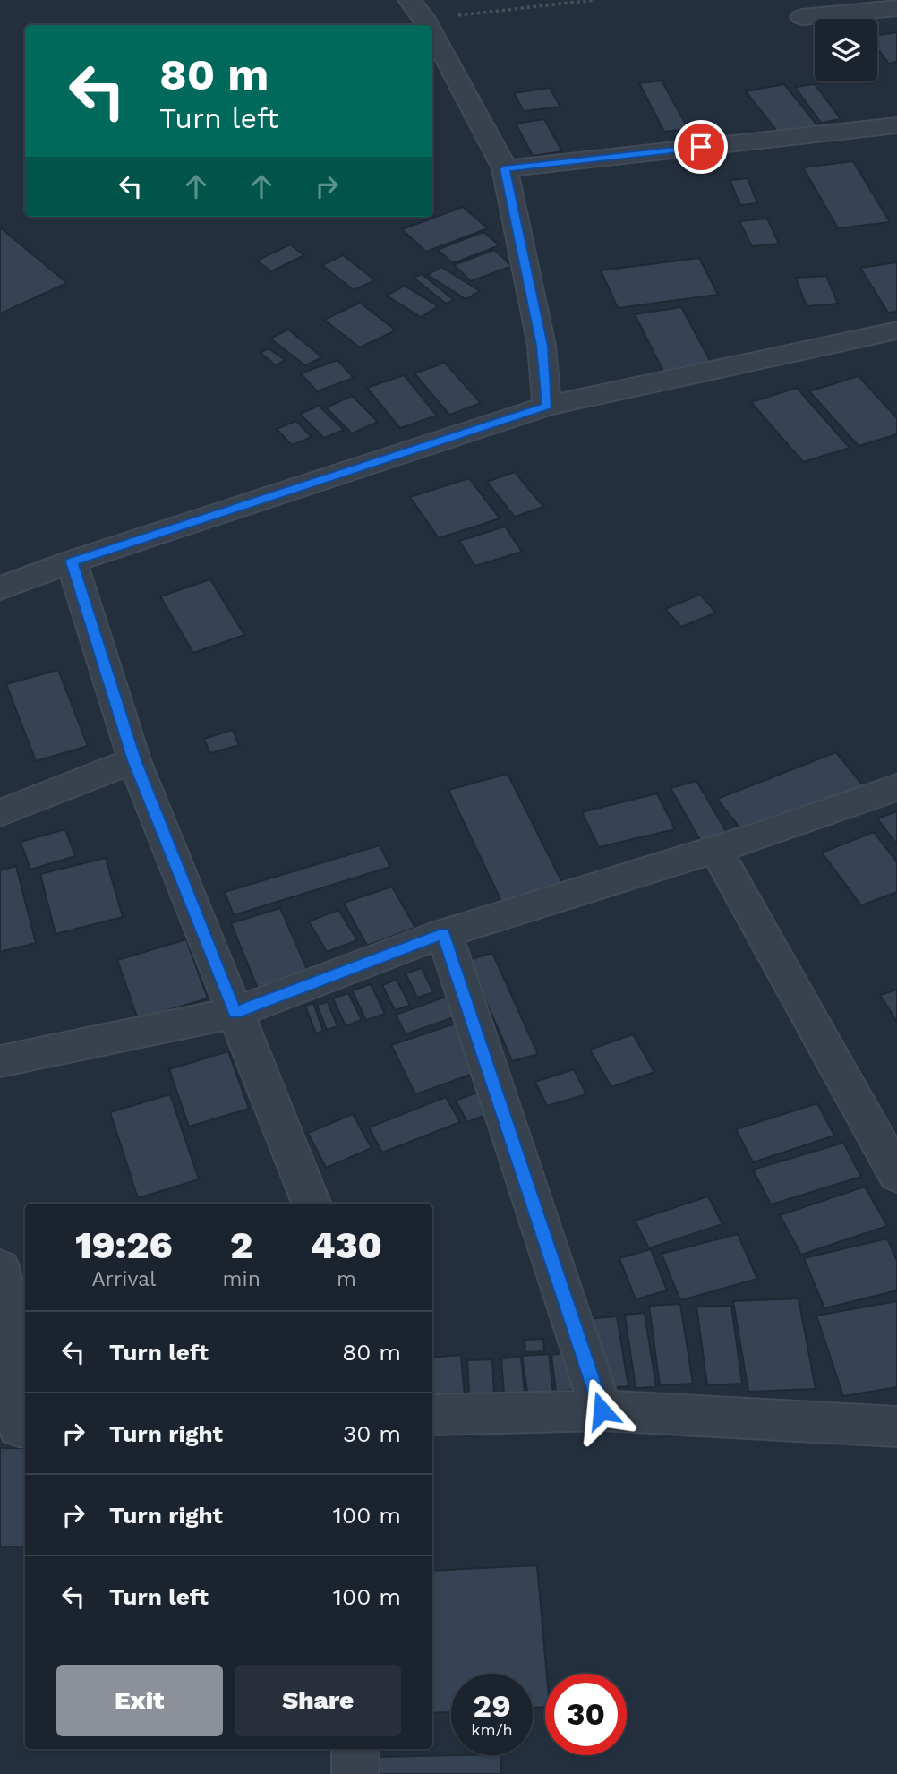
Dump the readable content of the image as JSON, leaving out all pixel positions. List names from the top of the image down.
{
  "page": {
    "turn": ["80 m", "Turn left"],
    "eta": [
      "19:26",
      "Arrival",
      "2",
      "min",
      "430",
      "m"
    ],
    "list": [
      {
        "name": "Turn left",
        "value": "80 m"
      },
      {
        "name": "Turn right",
        "value": "30 m"
      },
      {
        "name": "Turn right",
        "value": "100 m"
      },
      {
        "name": "Turn left",
        "value": "100 m"
      }
    ],
    "buttons": ["Exit", "Share"],
    "speed": "29 km/h",
    "limit": "30"
  }
}
